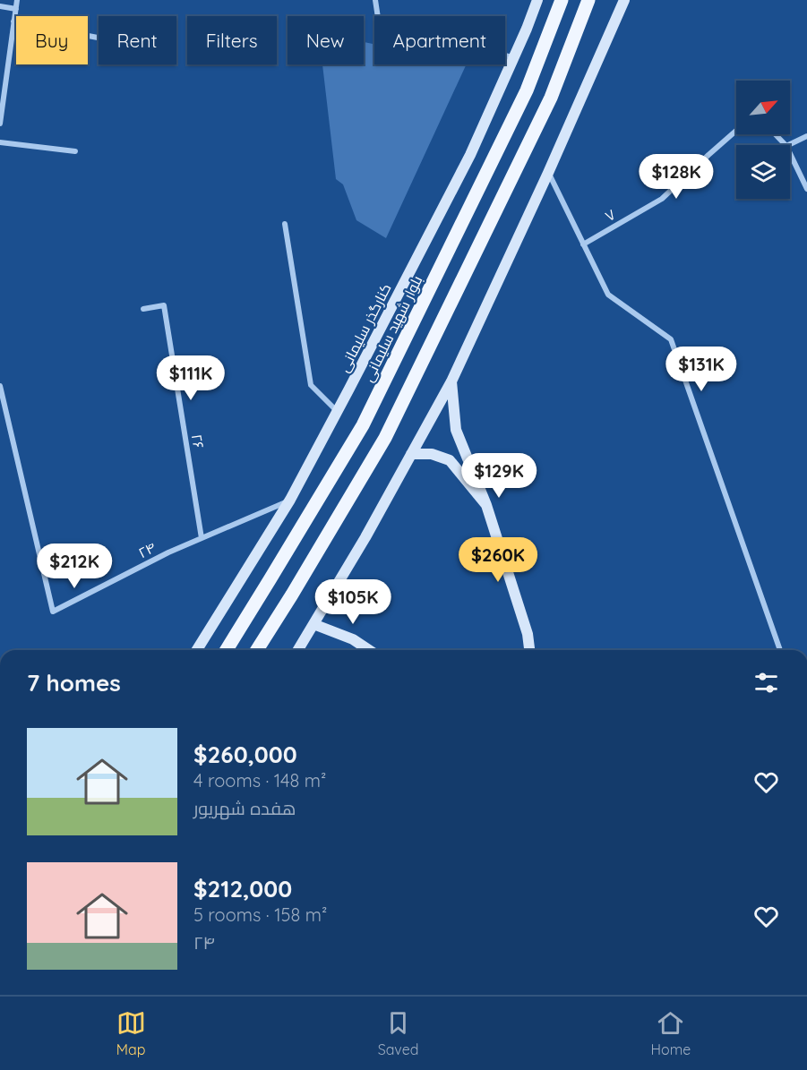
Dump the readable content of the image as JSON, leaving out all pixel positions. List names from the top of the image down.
{
  "streets": {
    "main road": ["کنارگذر سلیمانی", "بلوار شهید سلیمانی"],
    "street": ["۷", "۲۶", "۲۴"]
  },
  "crossings": [
    ["کنارگذر سلیمانی", "۲۴"],
    ["۲۶", "۲۴"]
  ],
  "north": "top right",
  "page": {
    "chip": [
      "Buy",
      "Rent",
      "Filters",
      "New",
      "Apartment"
    ],
    "price": [
      "$128K",
      "$131K",
      "$111K",
      "$129K",
      "$260K",
      "$212K",
      "$105K"
    ],
    "heading": "7 homes",
    "list": [
      {
        "name": "$260,000",
        "note": "4 rooms · 148 m² · هفده شهریور"
      },
      {
        "name": "$212,000",
        "note": "5 rooms · 158 m² · ۲۴"
      }
    ],
    "tabs": ["Map", "Saved", "Home"]
  }
}
